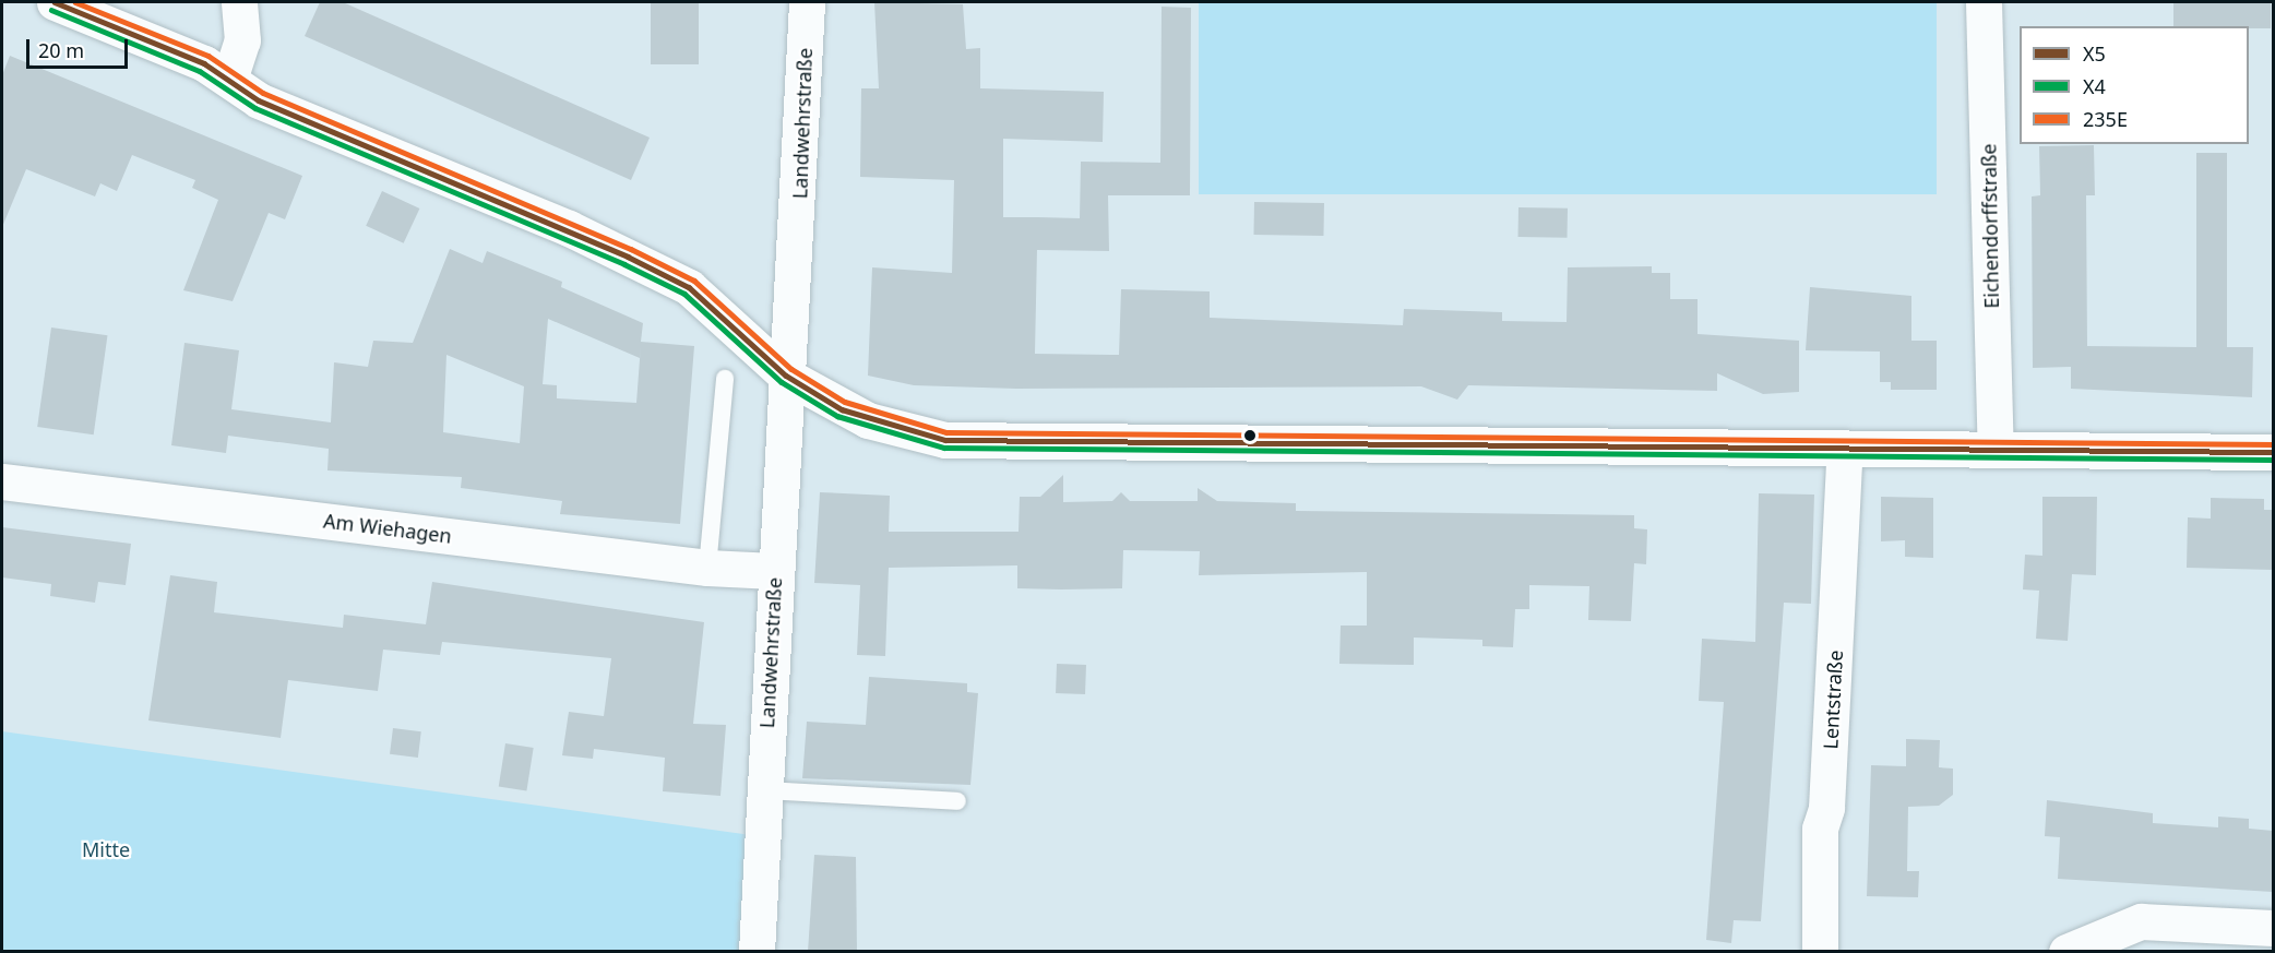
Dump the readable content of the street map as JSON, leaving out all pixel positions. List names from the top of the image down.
{
  "streets": {
    "street": [
      "Landwehrstraße",
      "Eichendorffstraße",
      "Am Wiehagen",
      "Lentstraße"
    ]
  },
  "crossings": [
    ["Landwehrstraße", "Am Wiehagen"]
  ],
  "parks": ["Mitte"],
  "lines": ["transit line X5", "transit line 235E", "transit line X4"],
  "legend": ["X5", "X4", "235E"],
  "scale_bar": "20 m"
}
